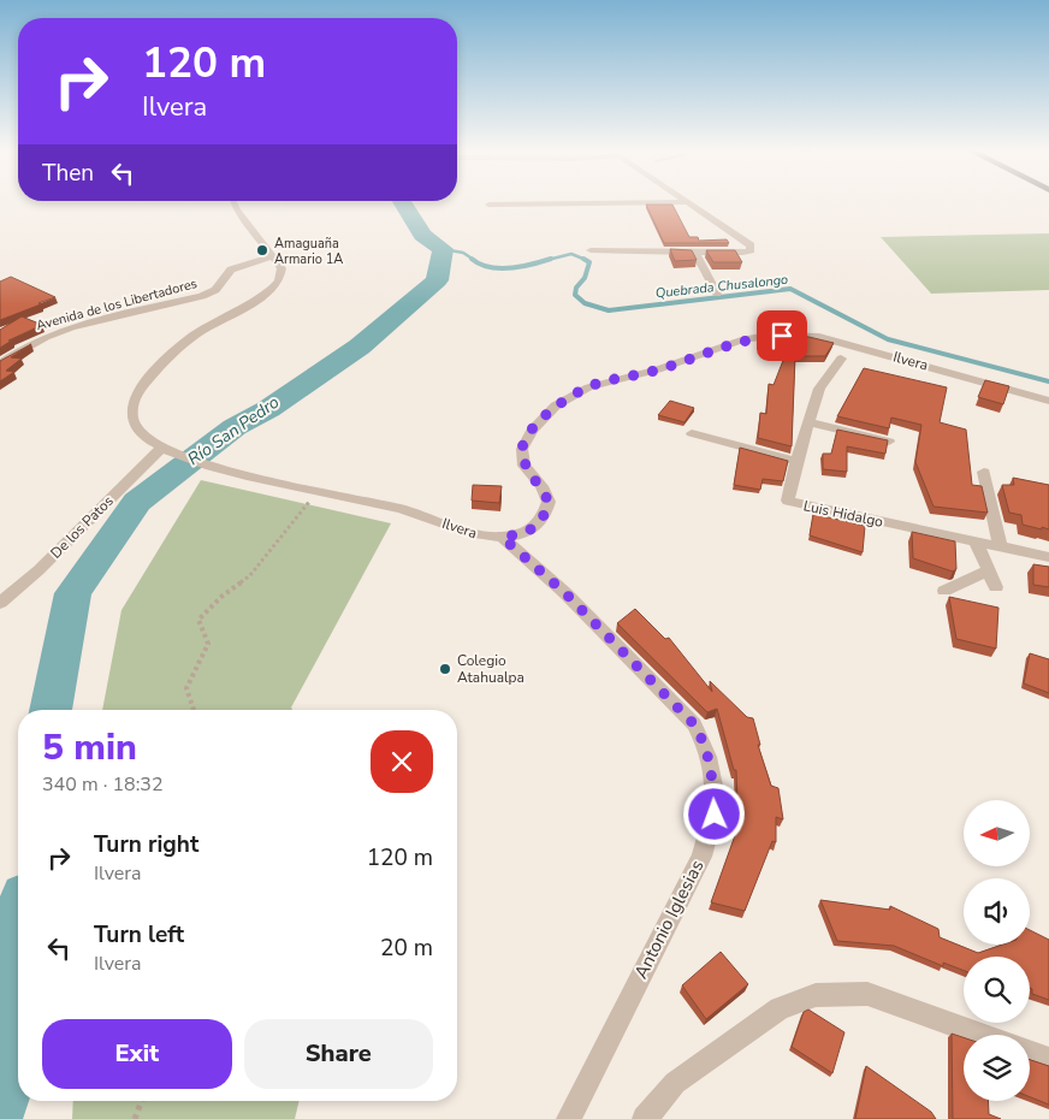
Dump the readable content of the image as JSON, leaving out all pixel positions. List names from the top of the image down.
{
  "streets": {
    "street": [
      "Avenida de los Libertadores",
      "Ilvera",
      "Luis Hidalgo",
      "De los Patos",
      "Antonio Iglesias"
    ]
  },
  "crossings": [
    ["Avenida de los Libertadores", "Ilvera"],
    ["Ilvera", "De los Patos"],
    ["Ilvera", "Antonio Iglesias"]
  ],
  "water": ["Quebrada Chusalongo", "Río San Pedro"],
  "places": ["Amaguaña Armario 1A", "Colegio Atahualpa"],
  "north": "left",
  "page": {
    "turn": ["120 m", "Ilvera"],
    "then": "Then",
    "heading": ["5 min", "340 m · 18:32"],
    "list": [
      {
        "name": "Turn right",
        "note": "Ilvera",
        "value": "120 m"
      },
      {
        "name": "Turn left",
        "note": "Ilvera",
        "value": "20 m"
      }
    ],
    "buttons": ["Exit", "Share"]
  }
}
